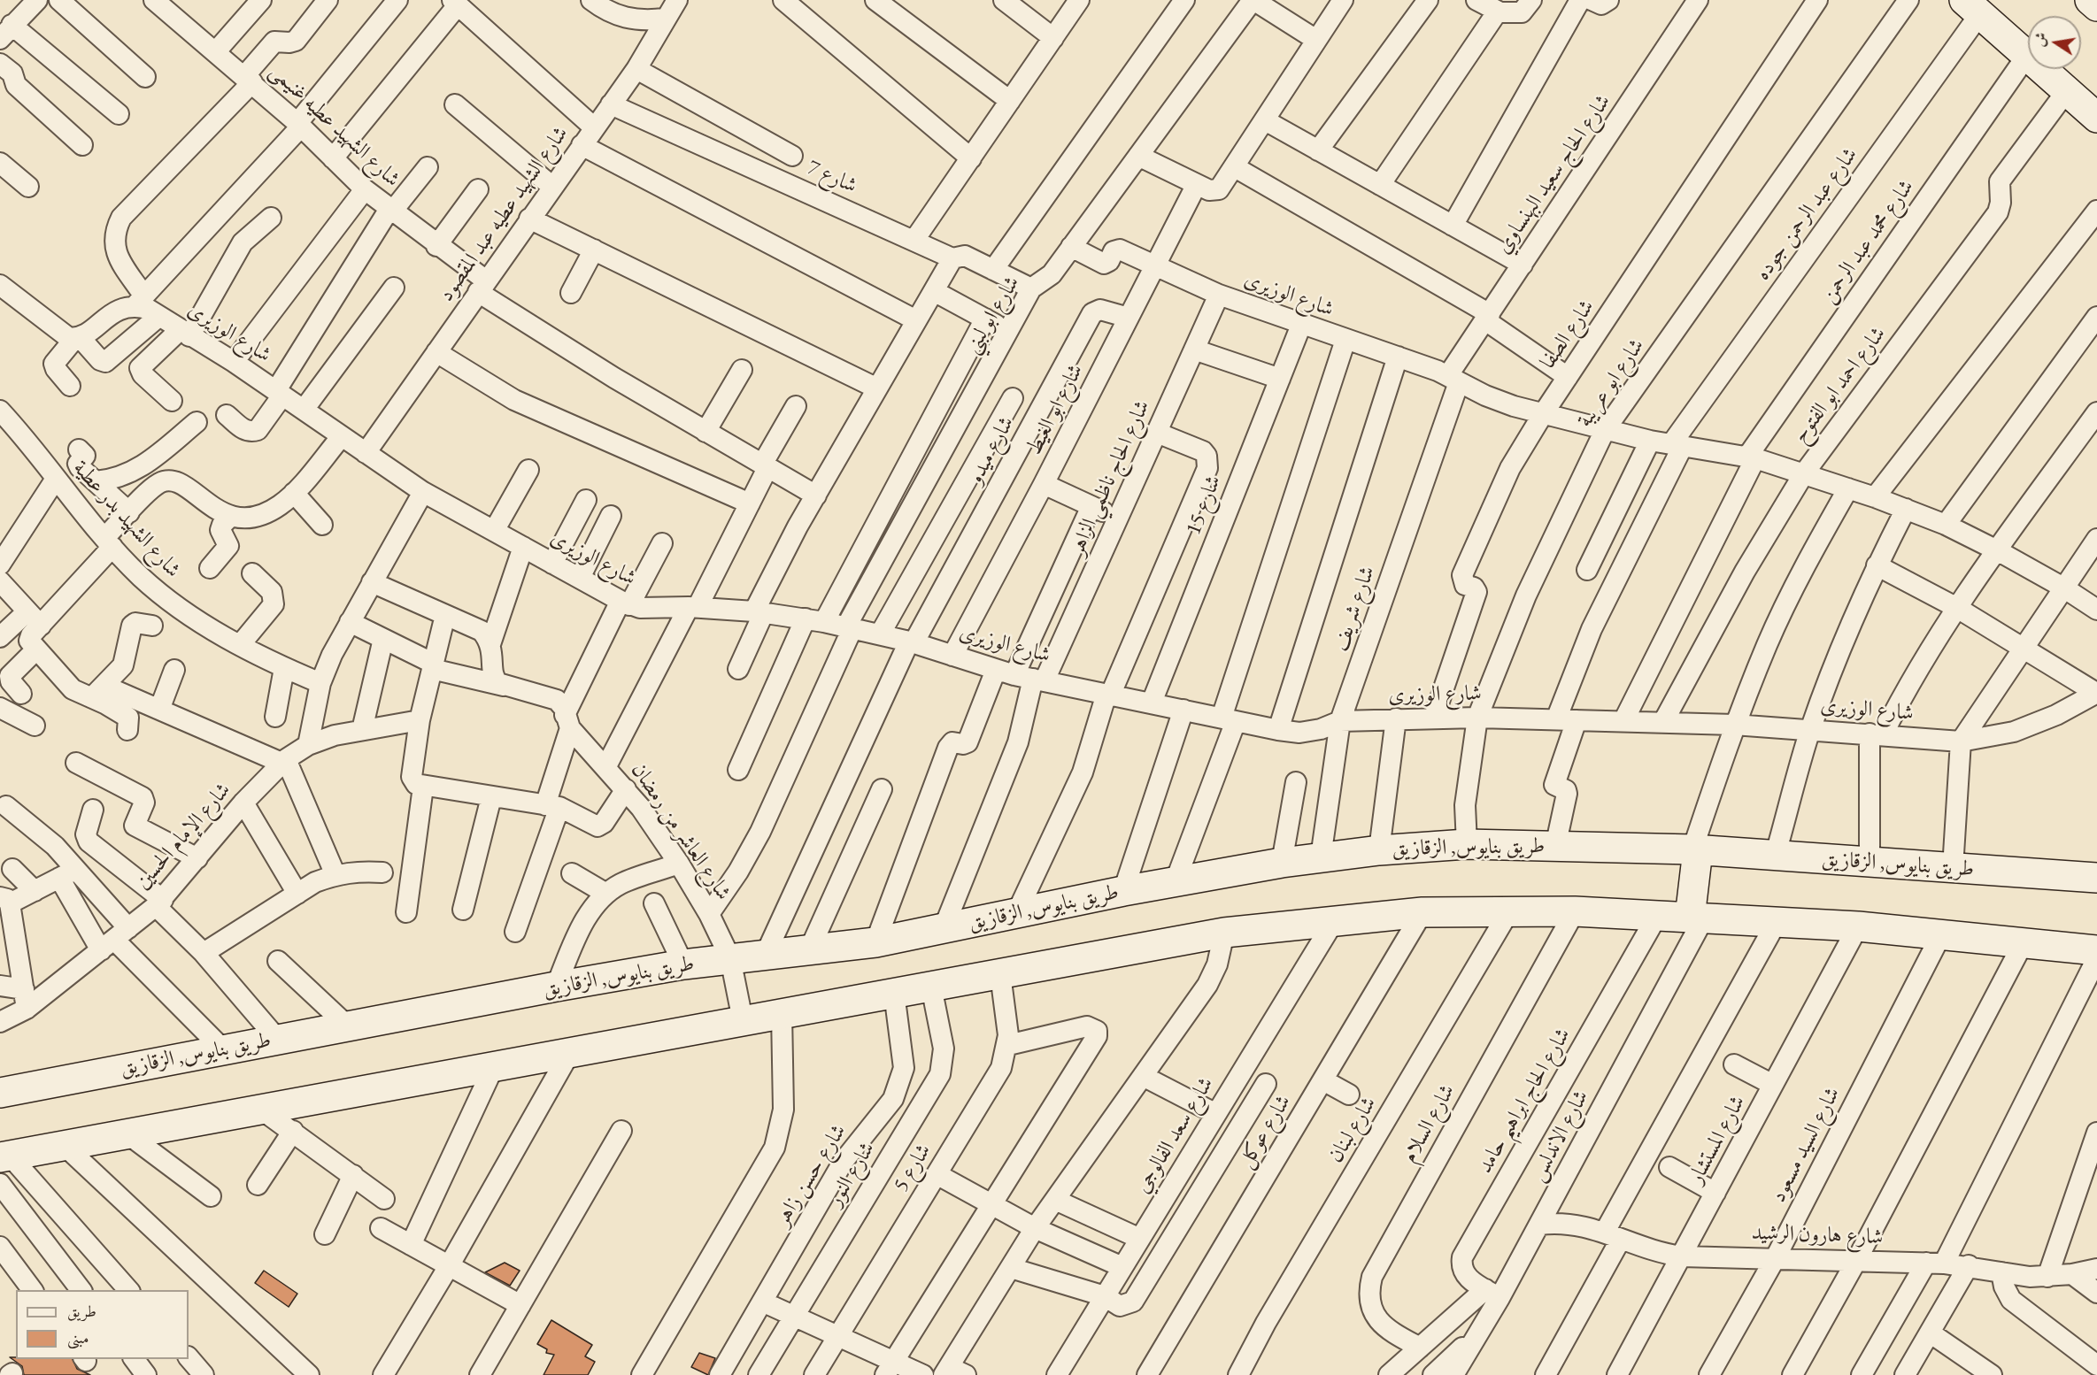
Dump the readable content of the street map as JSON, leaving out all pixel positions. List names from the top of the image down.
{
  "streets": {
    "main road": ["طريق بنايوس, الزقازيق"],
    "street": [
      "شارع الشهيد عطيه غنيمى",
      "شارع الحاج سعيد البهنساوي",
      "شارع 7",
      "شارع الشهيد عطيه عبد المقصود",
      "شارع عبد الرحمن جوده",
      "شارع محمد عبد الرحمن",
      "شارع الوزيرى",
      "شارع ابو لبني",
      "شارع الصفا",
      "شارع ابو عريبة",
      "شارع احمد ابو الفتوح",
      "شارع ابو الغيط",
      "شارع ميدو",
      "شارع الحاج ناظمي الزاهر",
      "شارع 15",
      "شارع الشهيد بدر عطية",
      "شارع شريف",
      "شارع العاشر من رمضان",
      "شارع الإمام الحسين",
      "شارع الحاج ابراهيم حامد",
      "شارع السلام",
      "شارع لبنان",
      "شارع عوكل",
      "شارع سعد الفالوجي",
      "شارع الاندلس",
      "شارع المستشار",
      "شارع السيد مسعود",
      "شارع 5",
      "شارع النور",
      "شارع حسن زاهر",
      "شارع هارون الرشيد"
    ]
  },
  "crossings": [
    ["شارع الشهيد عطيه غنيمى", "شارع الشهيد عطيه عبد المقصود"],
    ["شارع الحاج سعيد البهنساوي", "شارع الوزيرى"],
    ["شارع الحاج سعيد البهنساوي", "شارع شريف"],
    ["شارع 7", "شارع الشهيد عطيه عبد المقصود"],
    ["شارع 7", "شارع ابو لبني"],
    ["شارع الشهيد عطيه عبد المقصود", "شارع الوزيرى"],
    ["شارع عبد الرحمن جوده", "شارع الوزيرى"],
    ["شارع محمد عبد الرحمن", "شارع الوزيرى"],
    ["شارع الوزيرى", "شارع ابو لبني"],
    ["شارع الوزيرى", "شارع الصفا"],
    ["شارع الوزيرى", "شارع ابو عريبة"],
    ["شارع الوزيرى", "شارع احمد ابو الفتوح"],
    ["شارع الوزيرى", "شارع ابو الغيط"],
    ["شارع الوزيرى", "شارع ميدو"],
    ["شارع الوزيرى", "شارع الحاج ناظمي الزاهر"],
    ["شارع الوزيرى", "شارع 15"],
    ["شارع الوزيرى", "شارع شريف"],
    ["شارع ابو لبني", "شارع العاشر من رمضان"],
    ["شارع ابو عريبة", "طريق بنايوس, الزقازيق"],
    ["شارع ابو الغيط", "شارع ميدو"],
    ["شارع ميدو", "طريق بنايوس, الزقازيق"],
    ["شارع شريف", "طريق بنايوس, الزقازيق"],
    ["شارع العاشر من رمضان", "طريق بنايوس, الزقازيق"],
    ["شارع الحاج ابراهيم حامد", "شارع الاندلس"],
    ["شارع الاندلس", "شارع هارون الرشيد"],
    ["شارع المستشار", "شارع هارون الرشيد"],
    ["شارع السيد مسعود", "شارع هارون الرشيد"]
  ],
  "legend": ["طريق", "مبنى"],
  "north": "left"
}
